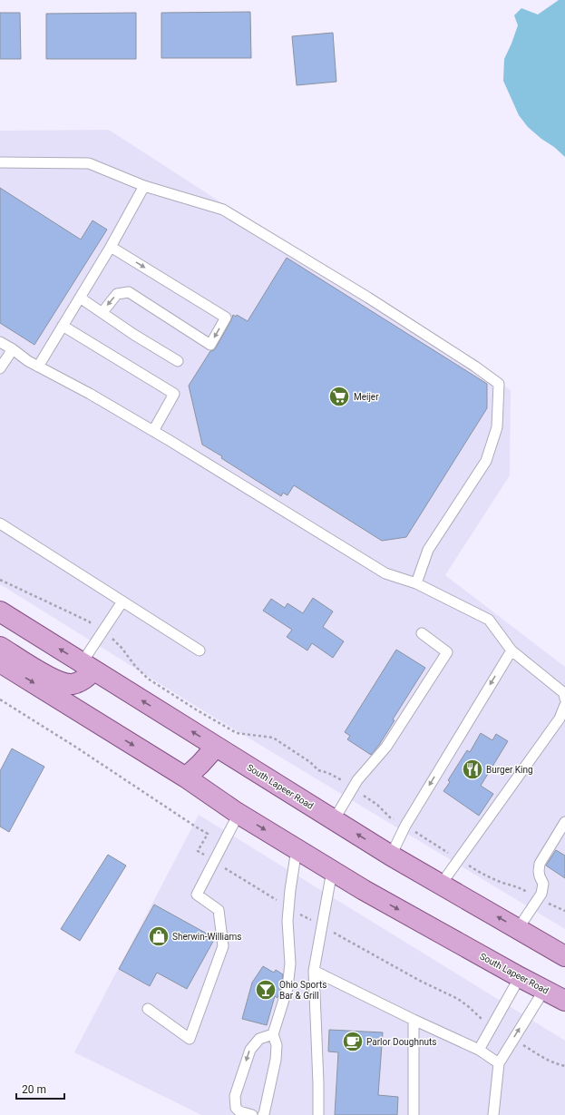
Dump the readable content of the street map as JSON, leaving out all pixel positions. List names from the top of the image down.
{
  "streets": {
    "main road": ["South Lapeer Road"]
  },
  "places": {
    "supermarket": ["Meijer"],
    "restaurant": ["Burger King"],
    "shop": ["Sherwin-Williams"],
    "bar": ["Ohio Sports Bar & Grill"],
    "cafe": ["Parlor Doughnuts"]
  },
  "scale_bar": "20 m"
}
